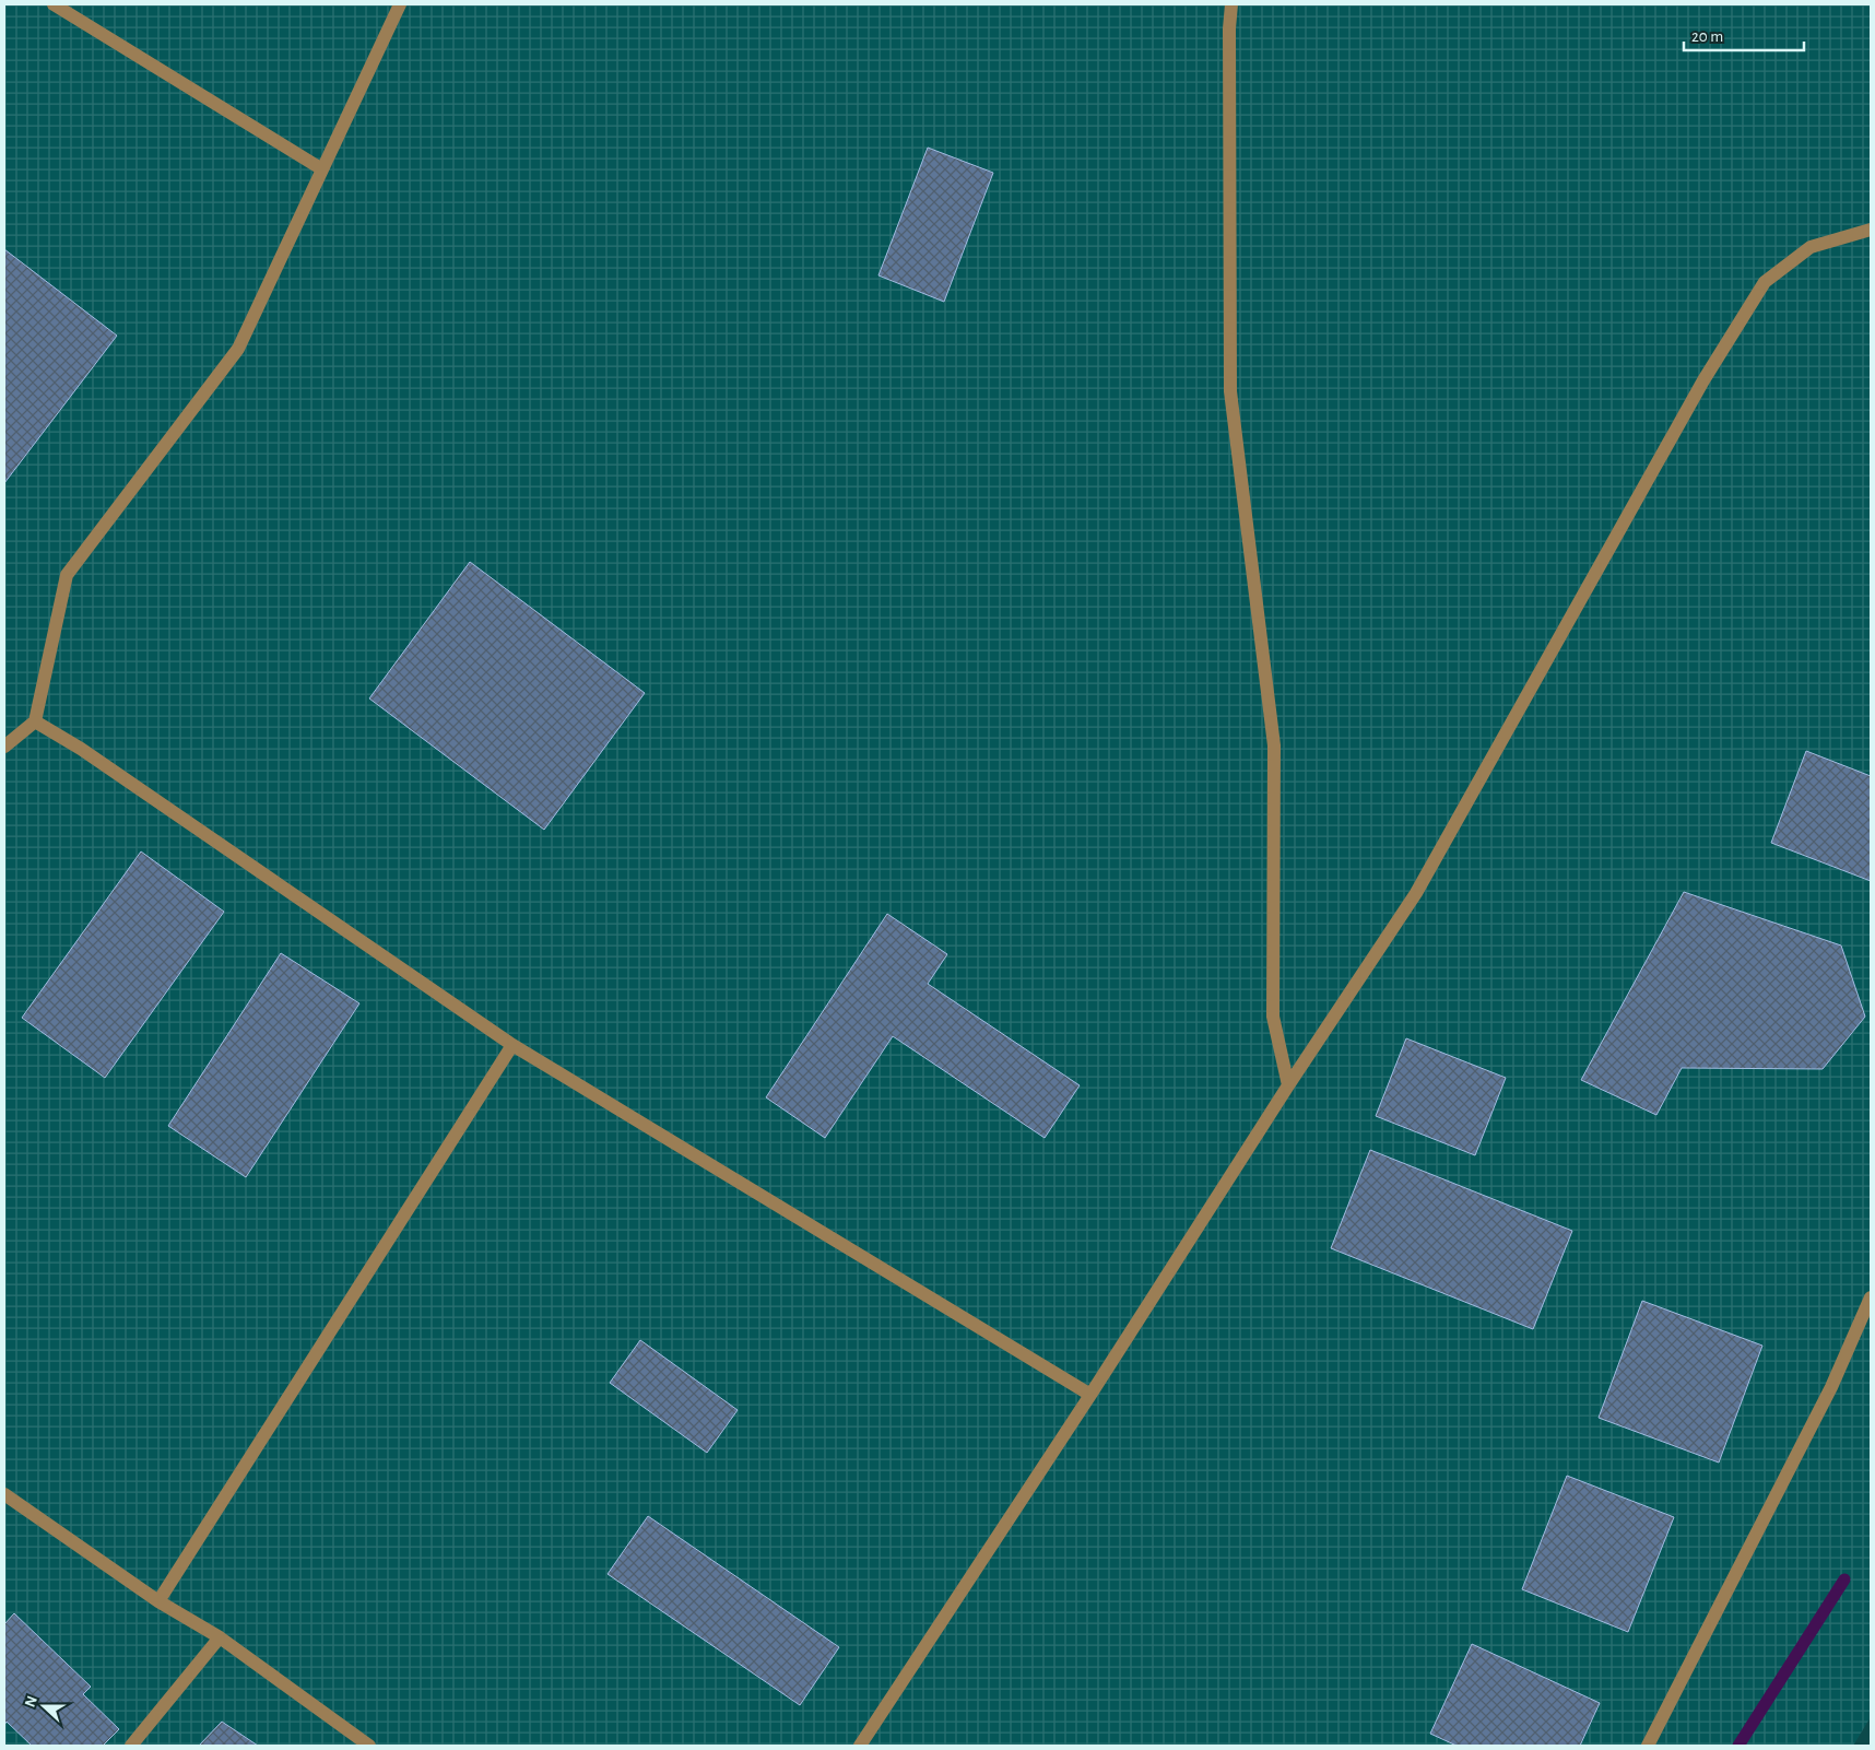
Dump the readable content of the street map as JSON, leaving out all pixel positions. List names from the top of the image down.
{
  "scale_bar": "20 m",
  "north": "left"
}
